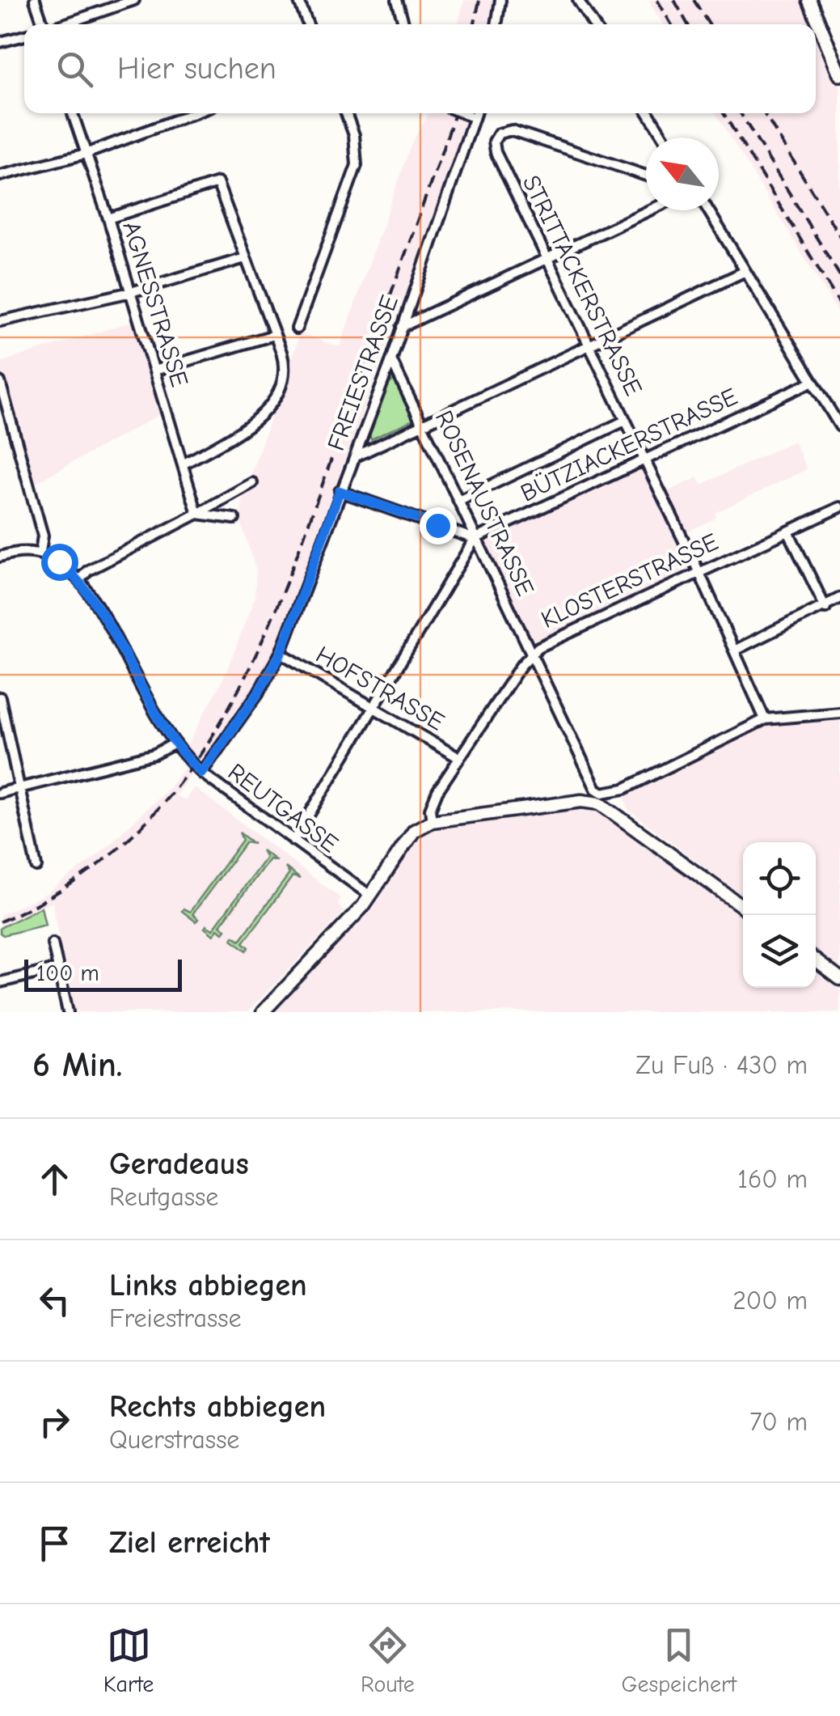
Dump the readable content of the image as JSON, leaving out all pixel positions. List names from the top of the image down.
{
  "streets": {
    "street": [
      "STRITTACKERSTRASSE",
      "AGNESSTRASSE",
      "FREIESTRASSE",
      "BÜTZIACKERSTRASSE",
      "ROSENAUSTRASSE",
      "KLOSTERSTRASSE",
      "HOFSTRASSE",
      "REUTGASSE"
    ]
  },
  "crossings": [
    ["STRITTACKERSTRASSE", "BÜTZIACKERSTRASSE"],
    ["STRITTACKERSTRASSE", "KLOSTERSTRASSE"],
    ["FREIESTRASSE", "ROSENAUSTRASSE"],
    ["FREIESTRASSE", "HOFSTRASSE"],
    ["FREIESTRASSE", "REUTGASSE"],
    ["BÜTZIACKERSTRASSE", "ROSENAUSTRASSE"],
    ["ROSENAUSTRASSE", "KLOSTERSTRASSE"],
    ["KLOSTERSTRASSE", "HOFSTRASSE"],
    ["KLOSTERSTRASSE", "REUTGASSE"]
  ],
  "scale_bar": "100 m",
  "north": "top left",
  "page": {
    "search": "Hier suchen",
    "scale": "100 m",
    "heading": ["6 Min.", "Zu Fuß · 430 m"],
    "list": [
      ["Geradeaus", "Reutgasse", "160 m"],
      ["Links abbiegen", "Freiestrasse", "200 m"],
      ["Rechts abbiegen", "Querstrasse", "70 m"],
      "Ziel erreicht"
    ],
    "nav": ["Karte", "Route", "Gespeichert"]
  }
}
